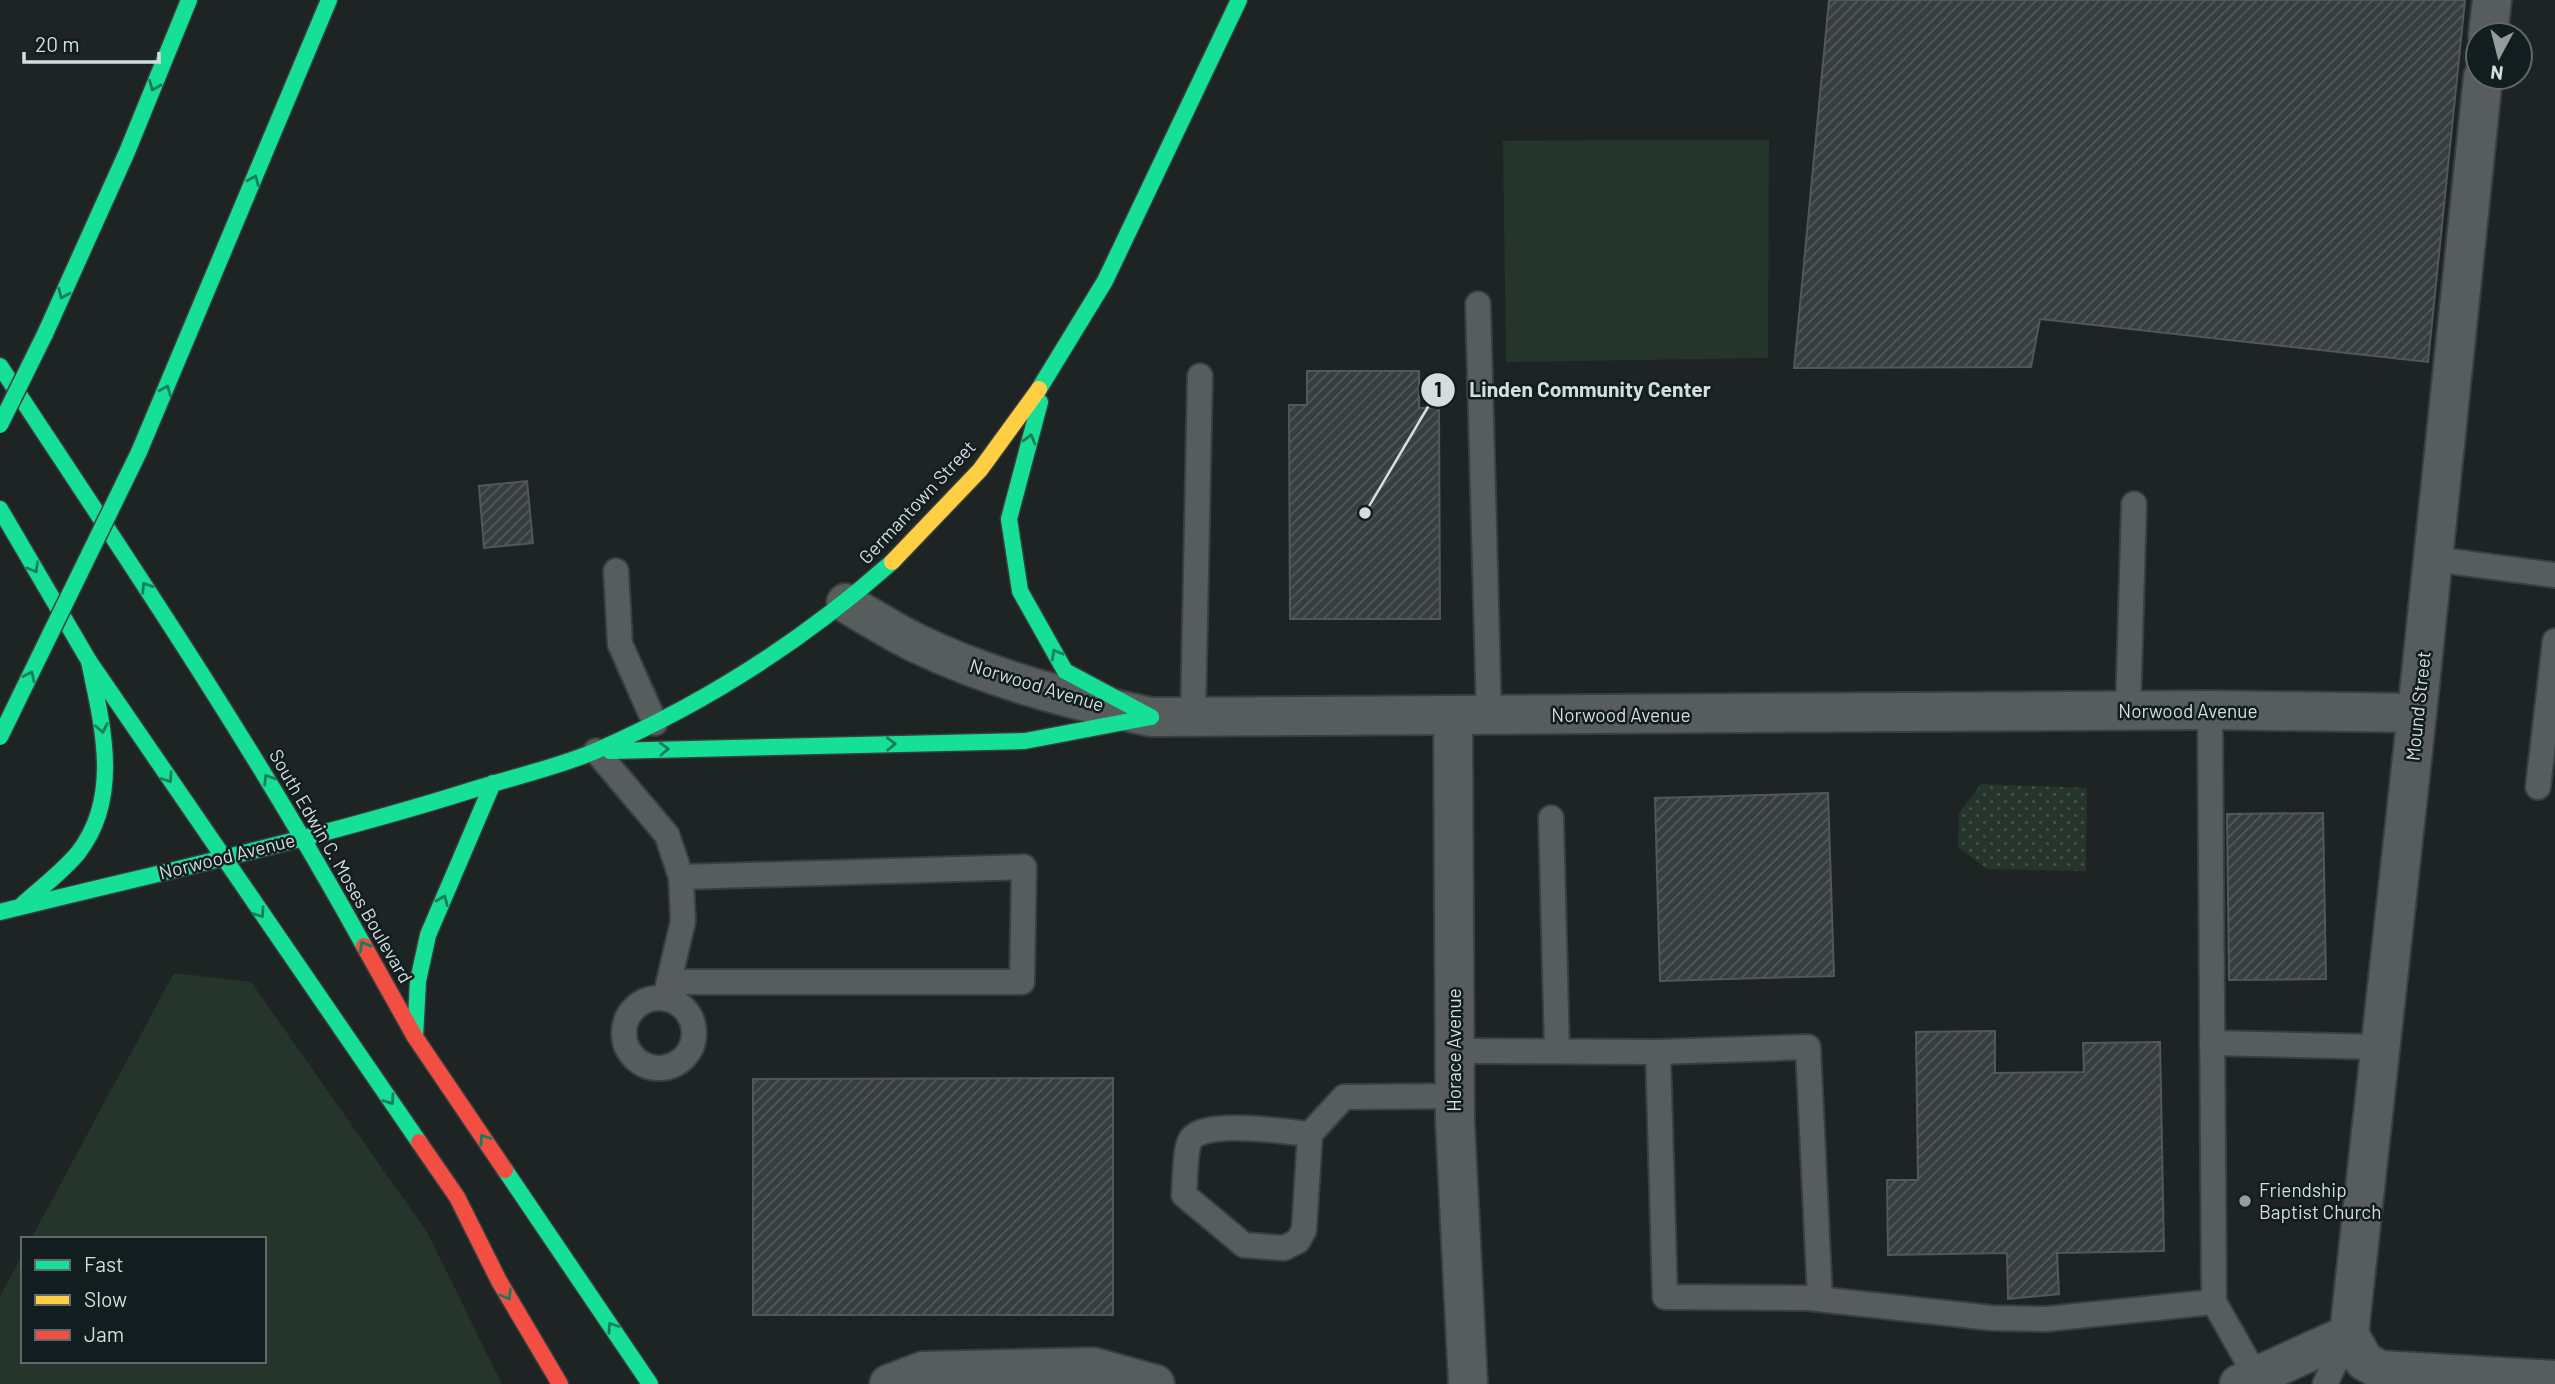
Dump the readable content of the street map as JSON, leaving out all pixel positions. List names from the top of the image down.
{
  "streets": {
    "main road": ["Germantown Street", "Norwood Avenue", "South Edwin C. Moses Boulevard"],
    "street": ["Mound Street", "Horace Avenue"]
  },
  "crossings": [
    ["Germantown Street", "Norwood Avenue"],
    ["Norwood Avenue", "Mound Street"],
    ["Norwood Avenue", "South Edwin C. Moses Boulevard"],
    ["Norwood Avenue", "Horace Avenue"]
  ],
  "places": ["Linden Community Center", "Friendship Baptist Church"],
  "legend": ["Fast", "Slow", "Jam"],
  "scale_bar": "20 m",
  "north": "bottom"
}
